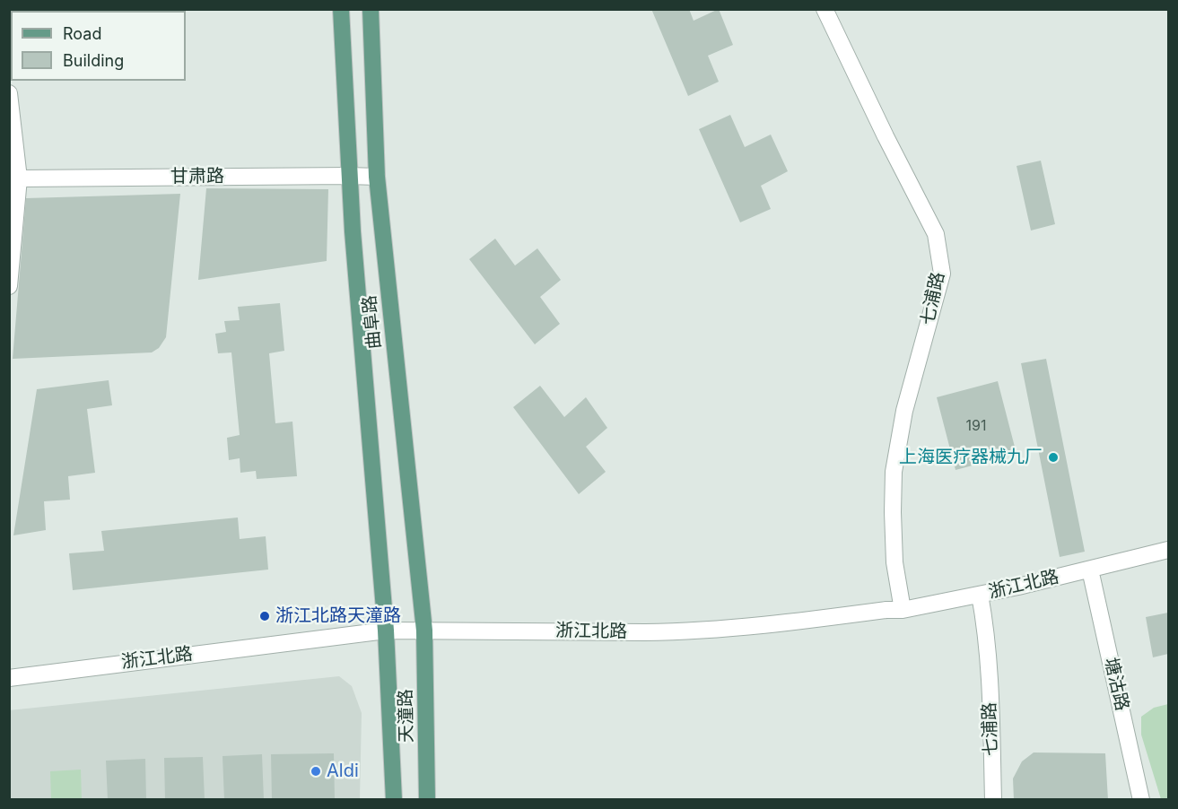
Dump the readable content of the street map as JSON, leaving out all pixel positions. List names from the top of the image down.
{
  "streets": {
    "main road": ["曲阜路", "天潼路"],
    "street": [
      "甘肃路",
      "七浦路",
      "浙江北路",
      "塘沽路"
    ]
  },
  "crossings": [
    ["甘肃路", "曲阜路"],
    ["七浦路", "浙江北路"],
    ["曲阜路", "浙江北路"],
    ["曲阜路", "天潼路"],
    ["浙江北路", "塘沽路"],
    ["浙江北路", "天潼路"]
  ],
  "places": ["上海医疗器械九厂", "浙江北路天潼路", "Aldi"],
  "house_numbers": ["191"],
  "legend": ["Road", "Building"]
}
